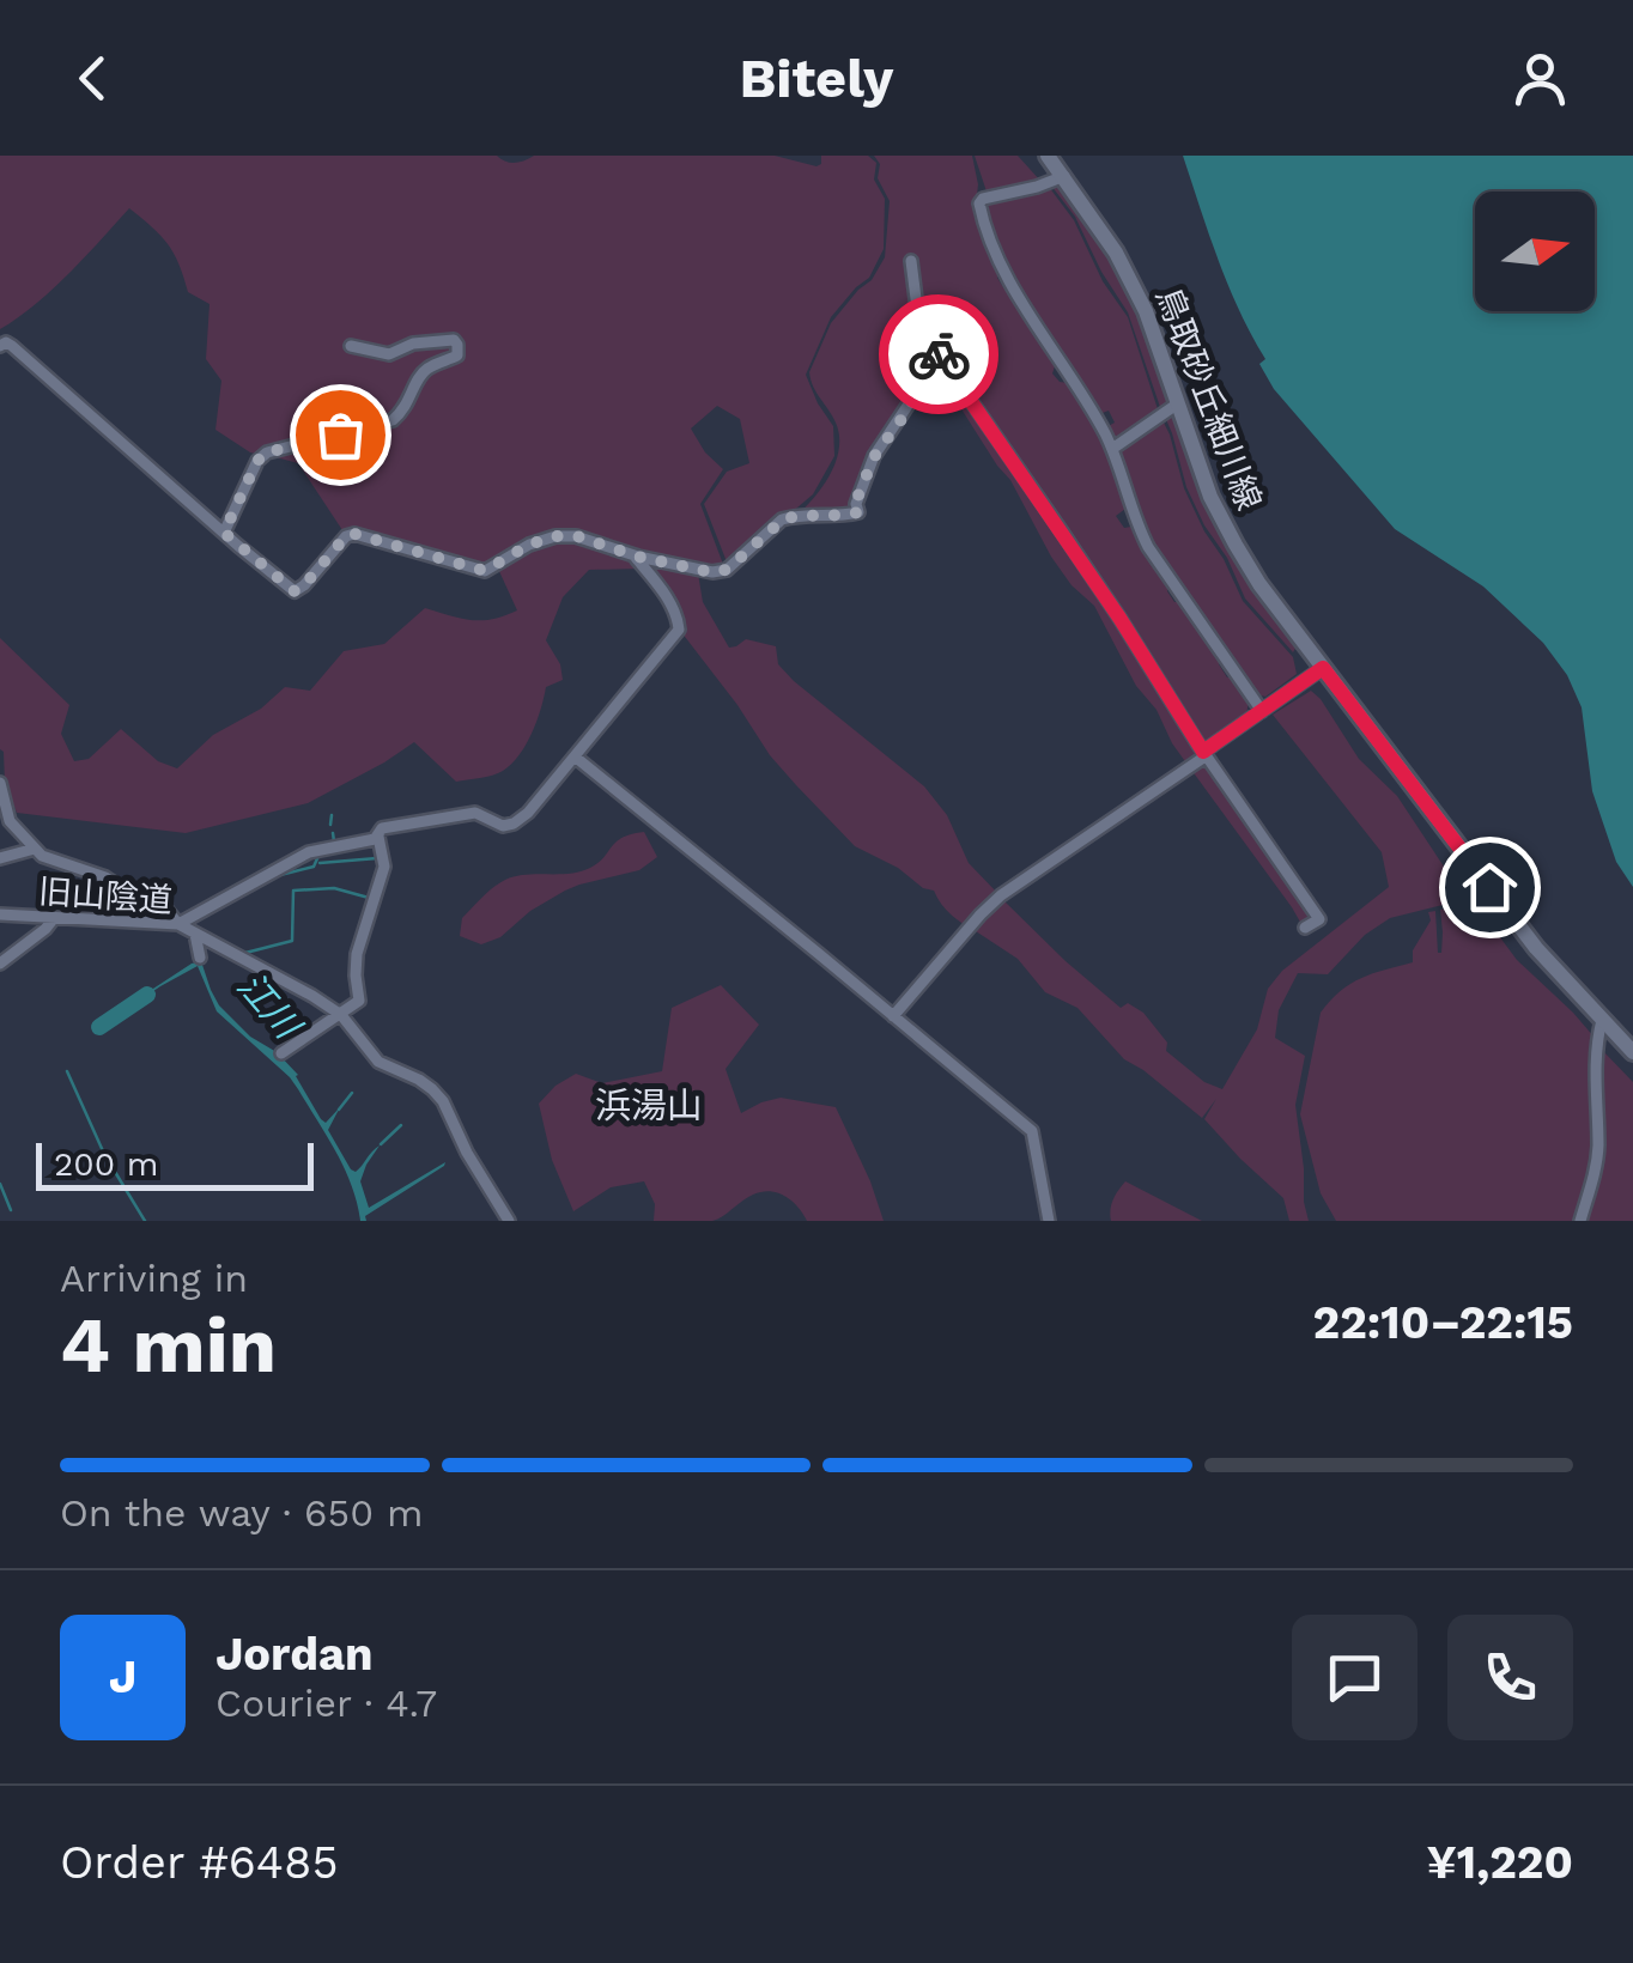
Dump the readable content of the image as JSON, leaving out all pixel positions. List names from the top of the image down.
{
  "streets": {
    "main road": ["鳥取砂丘細川線"],
    "street": ["旧山陰道"]
  },
  "districts": ["浜湯山"],
  "water": ["江川"],
  "scale_bar": "200 m",
  "north": "right",
  "page": {
    "header": "Bitely",
    "scale": "200 m",
    "heading": ["4 min", "Arriving in", "22:10–22:15"],
    "panel": [
      "Jordan",
      "Courier · 4.7",
      "Order #6485",
      "¥1,220"
    ],
    "bar": "On the way · 650 m",
    "round": "J"
  }
}
